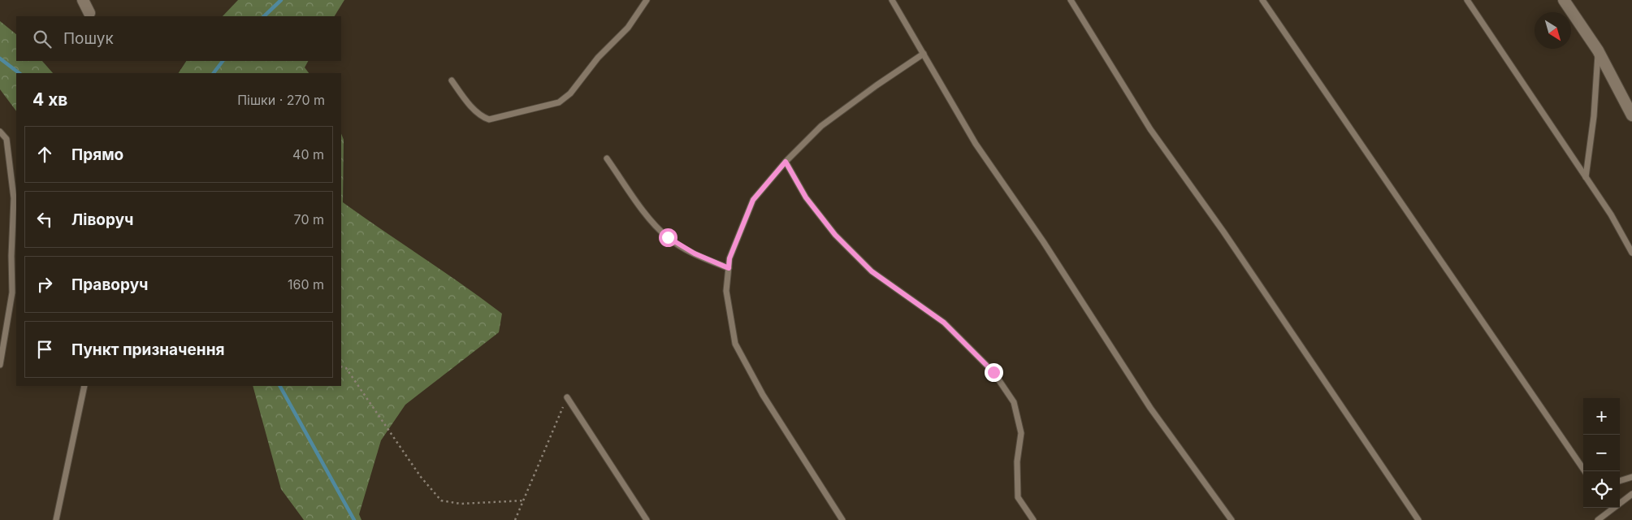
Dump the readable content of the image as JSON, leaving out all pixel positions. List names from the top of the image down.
{
  "north": "bottom right",
  "page": {
    "search": "Пошук",
    "heading": ["4 хв", "Пішки · 270 m"],
    "list": [
      ["Прямо", "40 m"],
      ["Ліворуч", "70 m"],
      ["Праворуч", "160 m"],
      "Пункт призначення"
    ],
    "map_buttons": ["+", "−"]
  }
}
